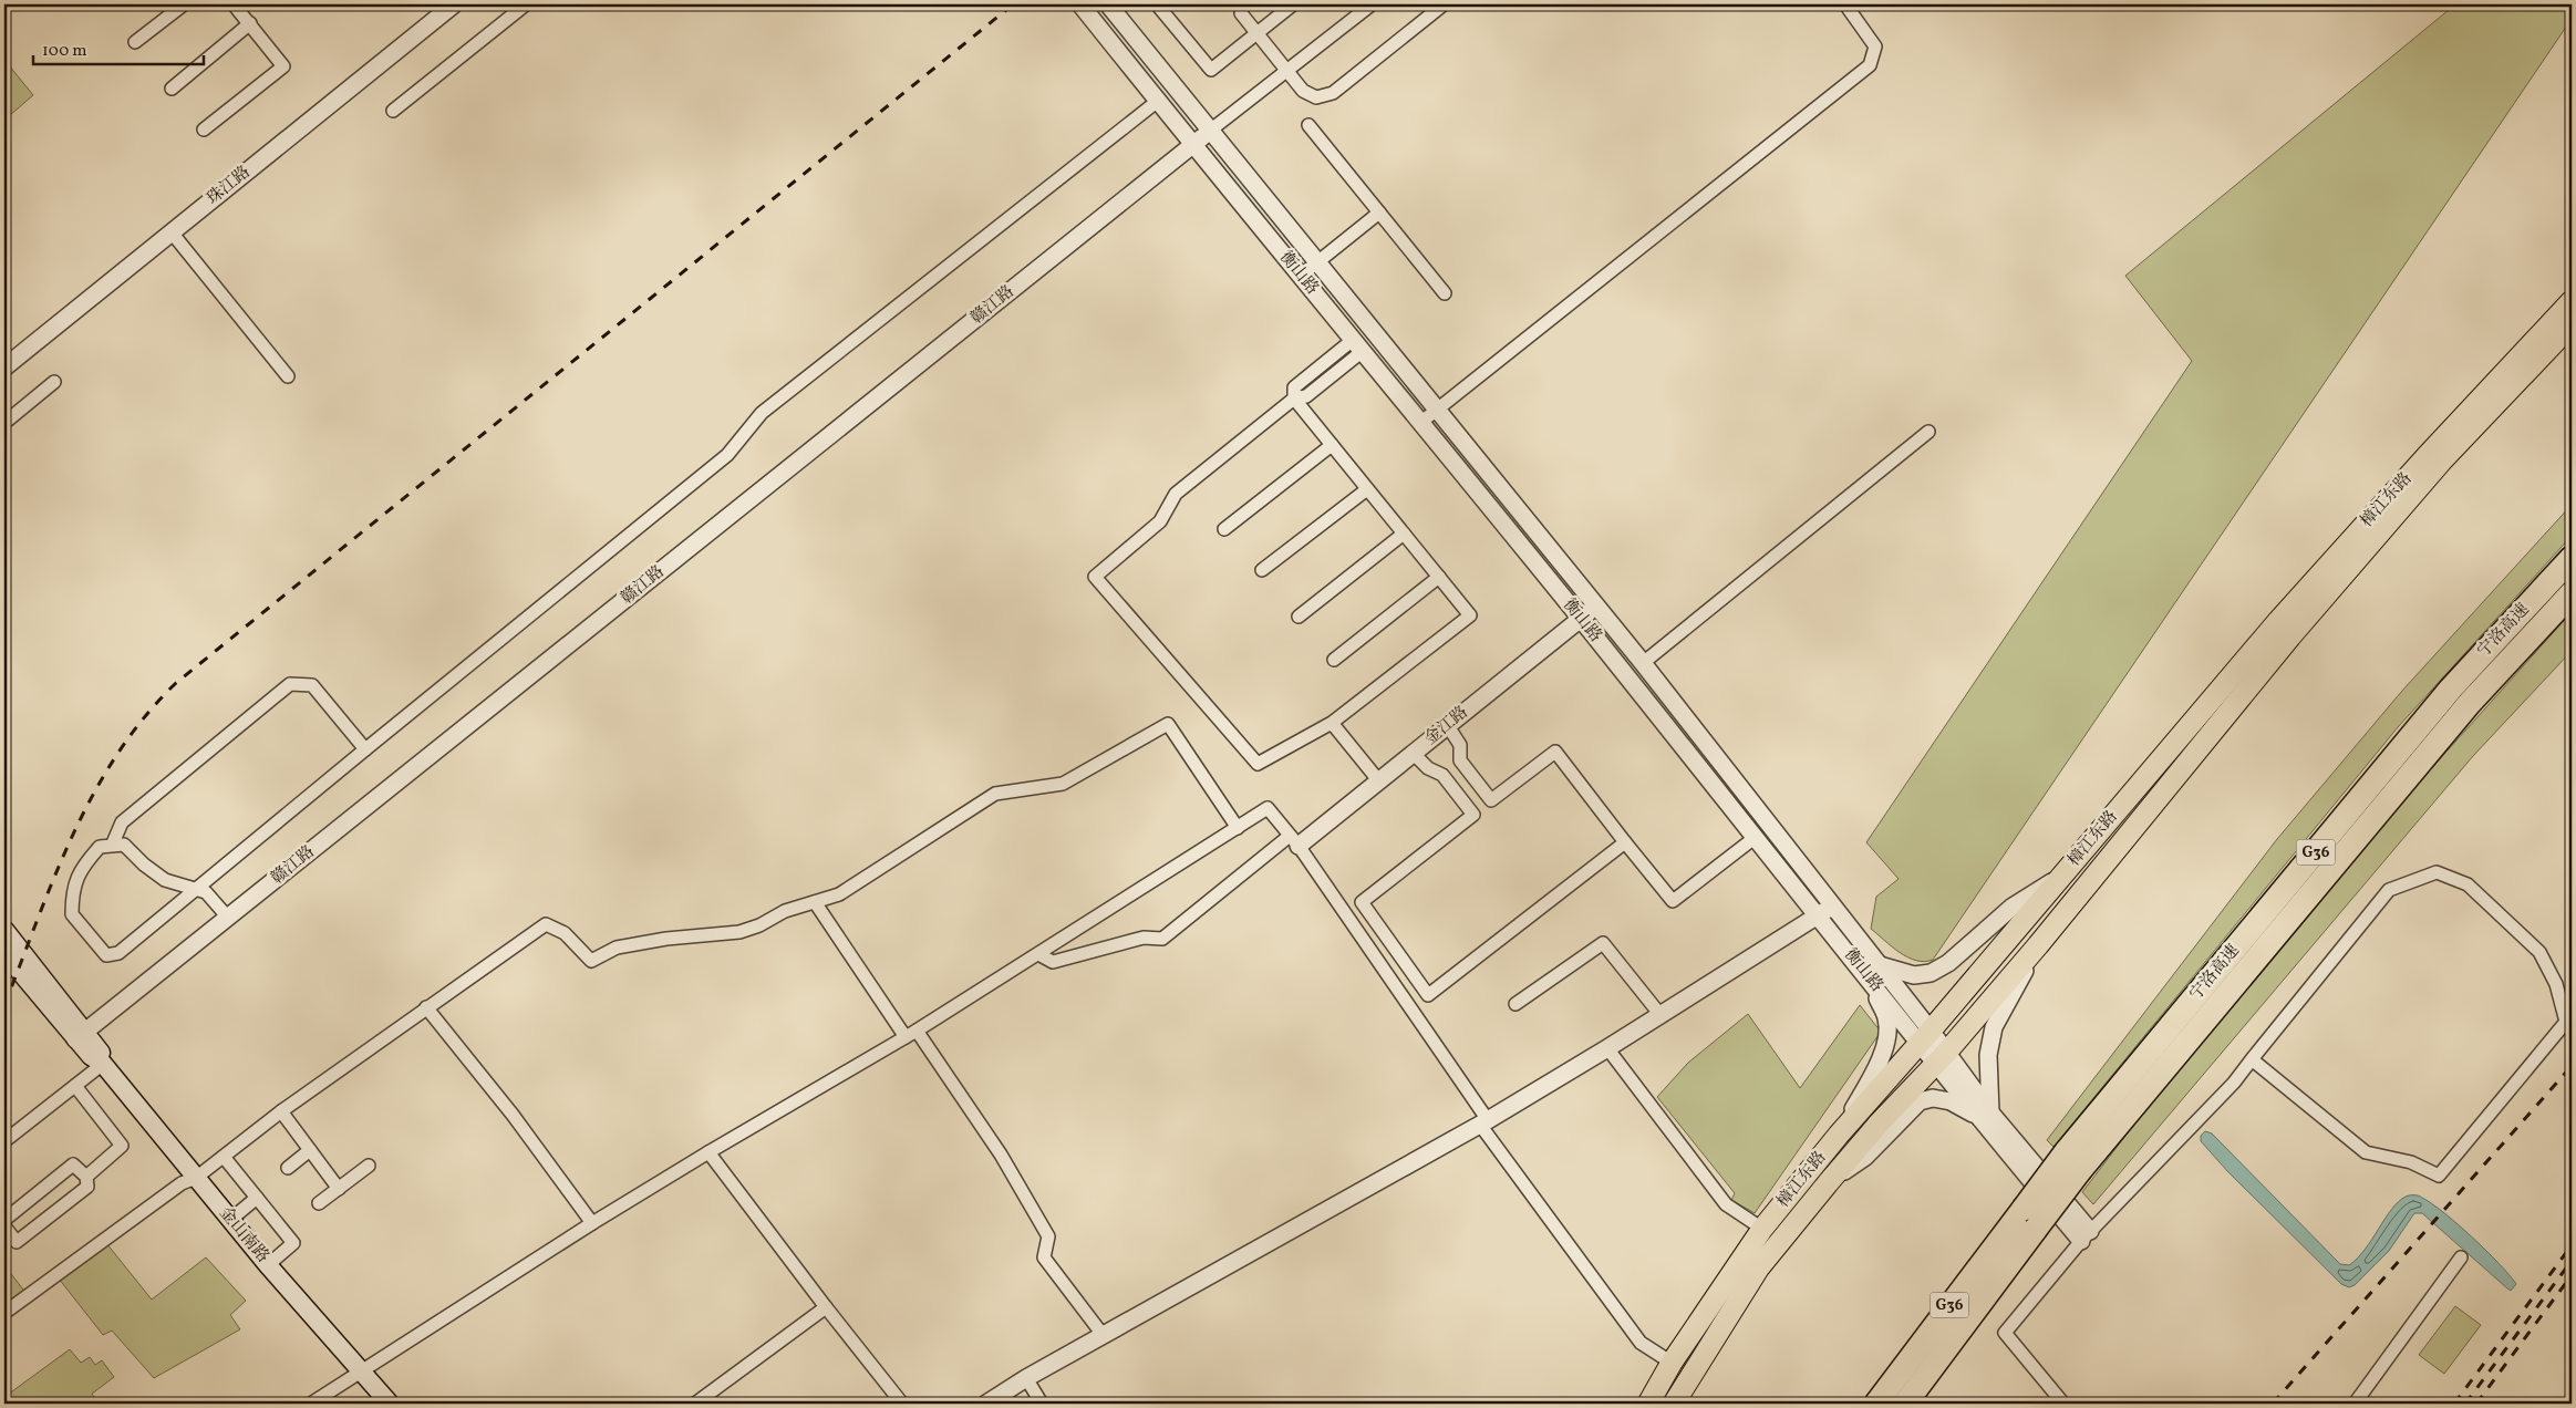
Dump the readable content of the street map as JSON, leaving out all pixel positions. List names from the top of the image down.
{
  "streets": {
    "highway": ["宁洛高速", "G36"],
    "main road": ["樟江东路", "金山南路"],
    "street": [
      "珠江路",
      "衡山路",
      "赣江路",
      "金江路"
    ]
  },
  "crossings": [
    ["衡山路", "赣江路"],
    ["衡山路", "樟江东路"],
    ["衡山路", "金江路"],
    ["赣江路", "金山南路"]
  ],
  "scale_bar": "100 m"
}
